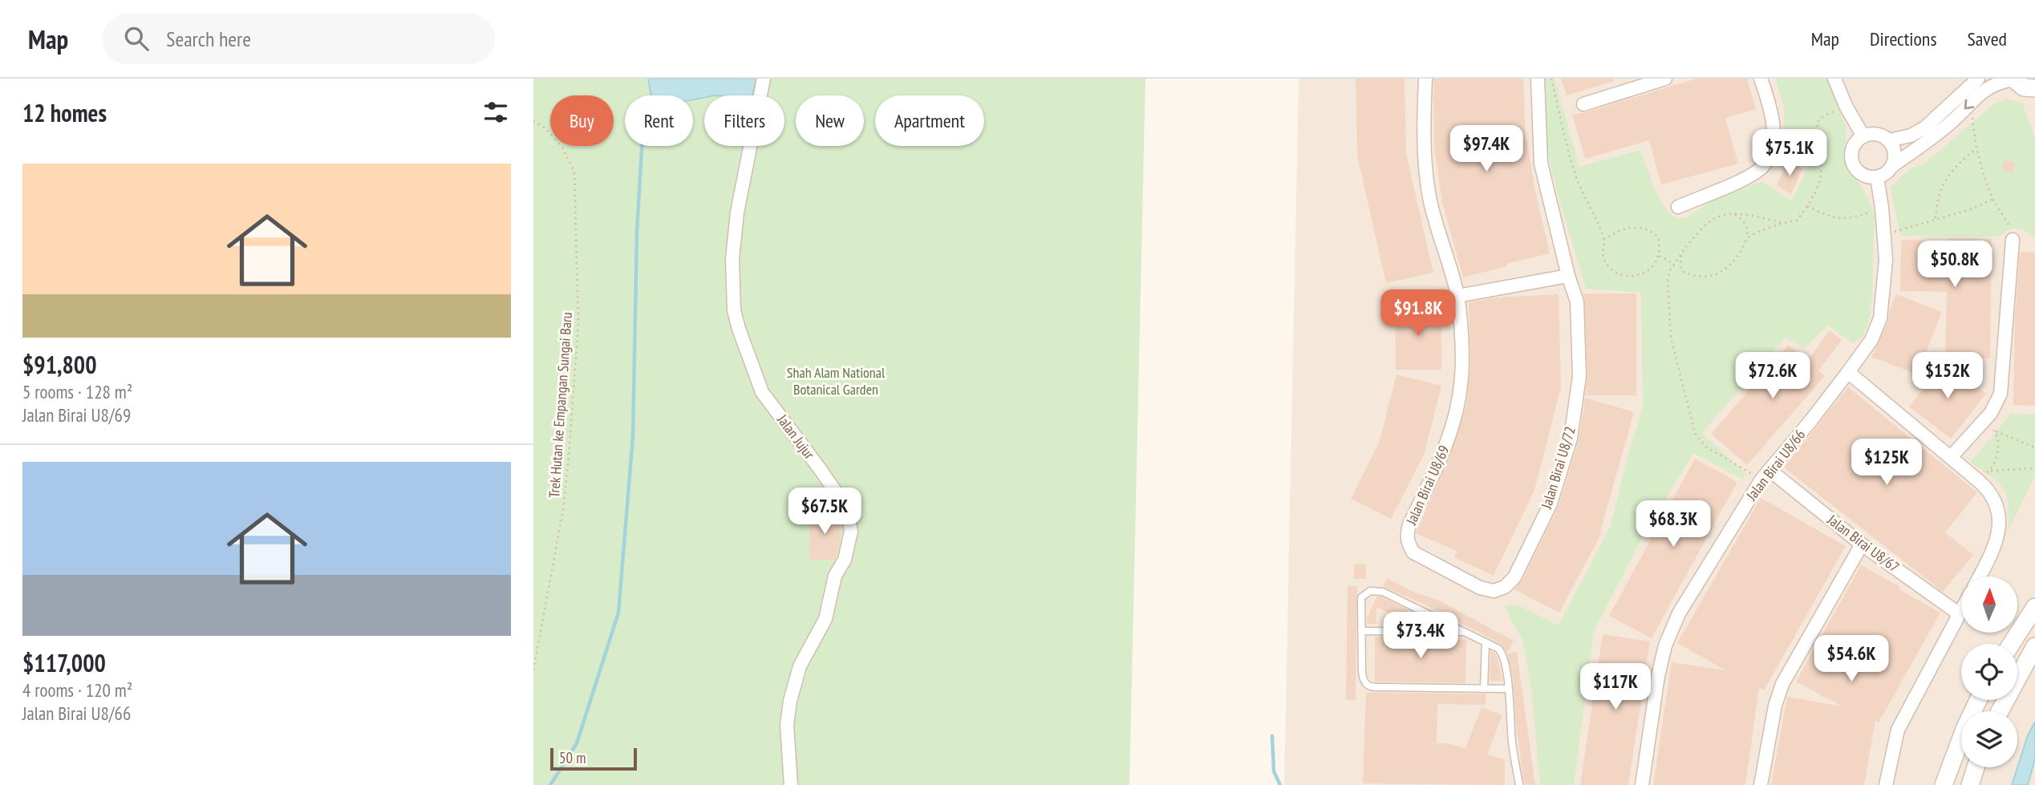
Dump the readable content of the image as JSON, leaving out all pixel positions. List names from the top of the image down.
{
  "streets": {
    "street": [
      "Jalan Jujur",
      "Jalan Birai U8/66",
      "Jalan Birai U8/72",
      "Jalan Birai U8/69",
      "Jalan Birai U8/67"
    ],
    "path": ["Trek Hutan ke Empangan Sungai Baru"]
  },
  "crossings": [
    ["Jalan Birai U8/66", "Jalan Birai U8/67"],
    ["Jalan Birai U8/72", "Jalan Birai U8/69"]
  ],
  "parks": ["Shah Alam National Botanical Garden"],
  "scale_bar": "50 m",
  "north": "top",
  "page": {
    "header": "Map",
    "search": "Search here",
    "nav": ["Map", "Directions", "Saved"],
    "heading": "12 homes",
    "chip": [
      "Buy",
      "Rent",
      "Filters",
      "New",
      "Apartment"
    ],
    "price": [
      "$97.4K",
      "$75.1K",
      "$50.8K",
      "$91.8K",
      "$72.6K",
      "$152K",
      "$125K",
      "$67.5K",
      "$68.3K",
      "$73.4K",
      "$54.6K",
      "$117K"
    ],
    "list": [
      {
        "name": "$91,800",
        "note": "5 rooms · 128 m² · Jalan Birai U8/69"
      },
      {
        "name": "$117,000",
        "note": "4 rooms · 120 m² · Jalan Birai U8/66"
      }
    ],
    "scale": "50 m"
  }
}
